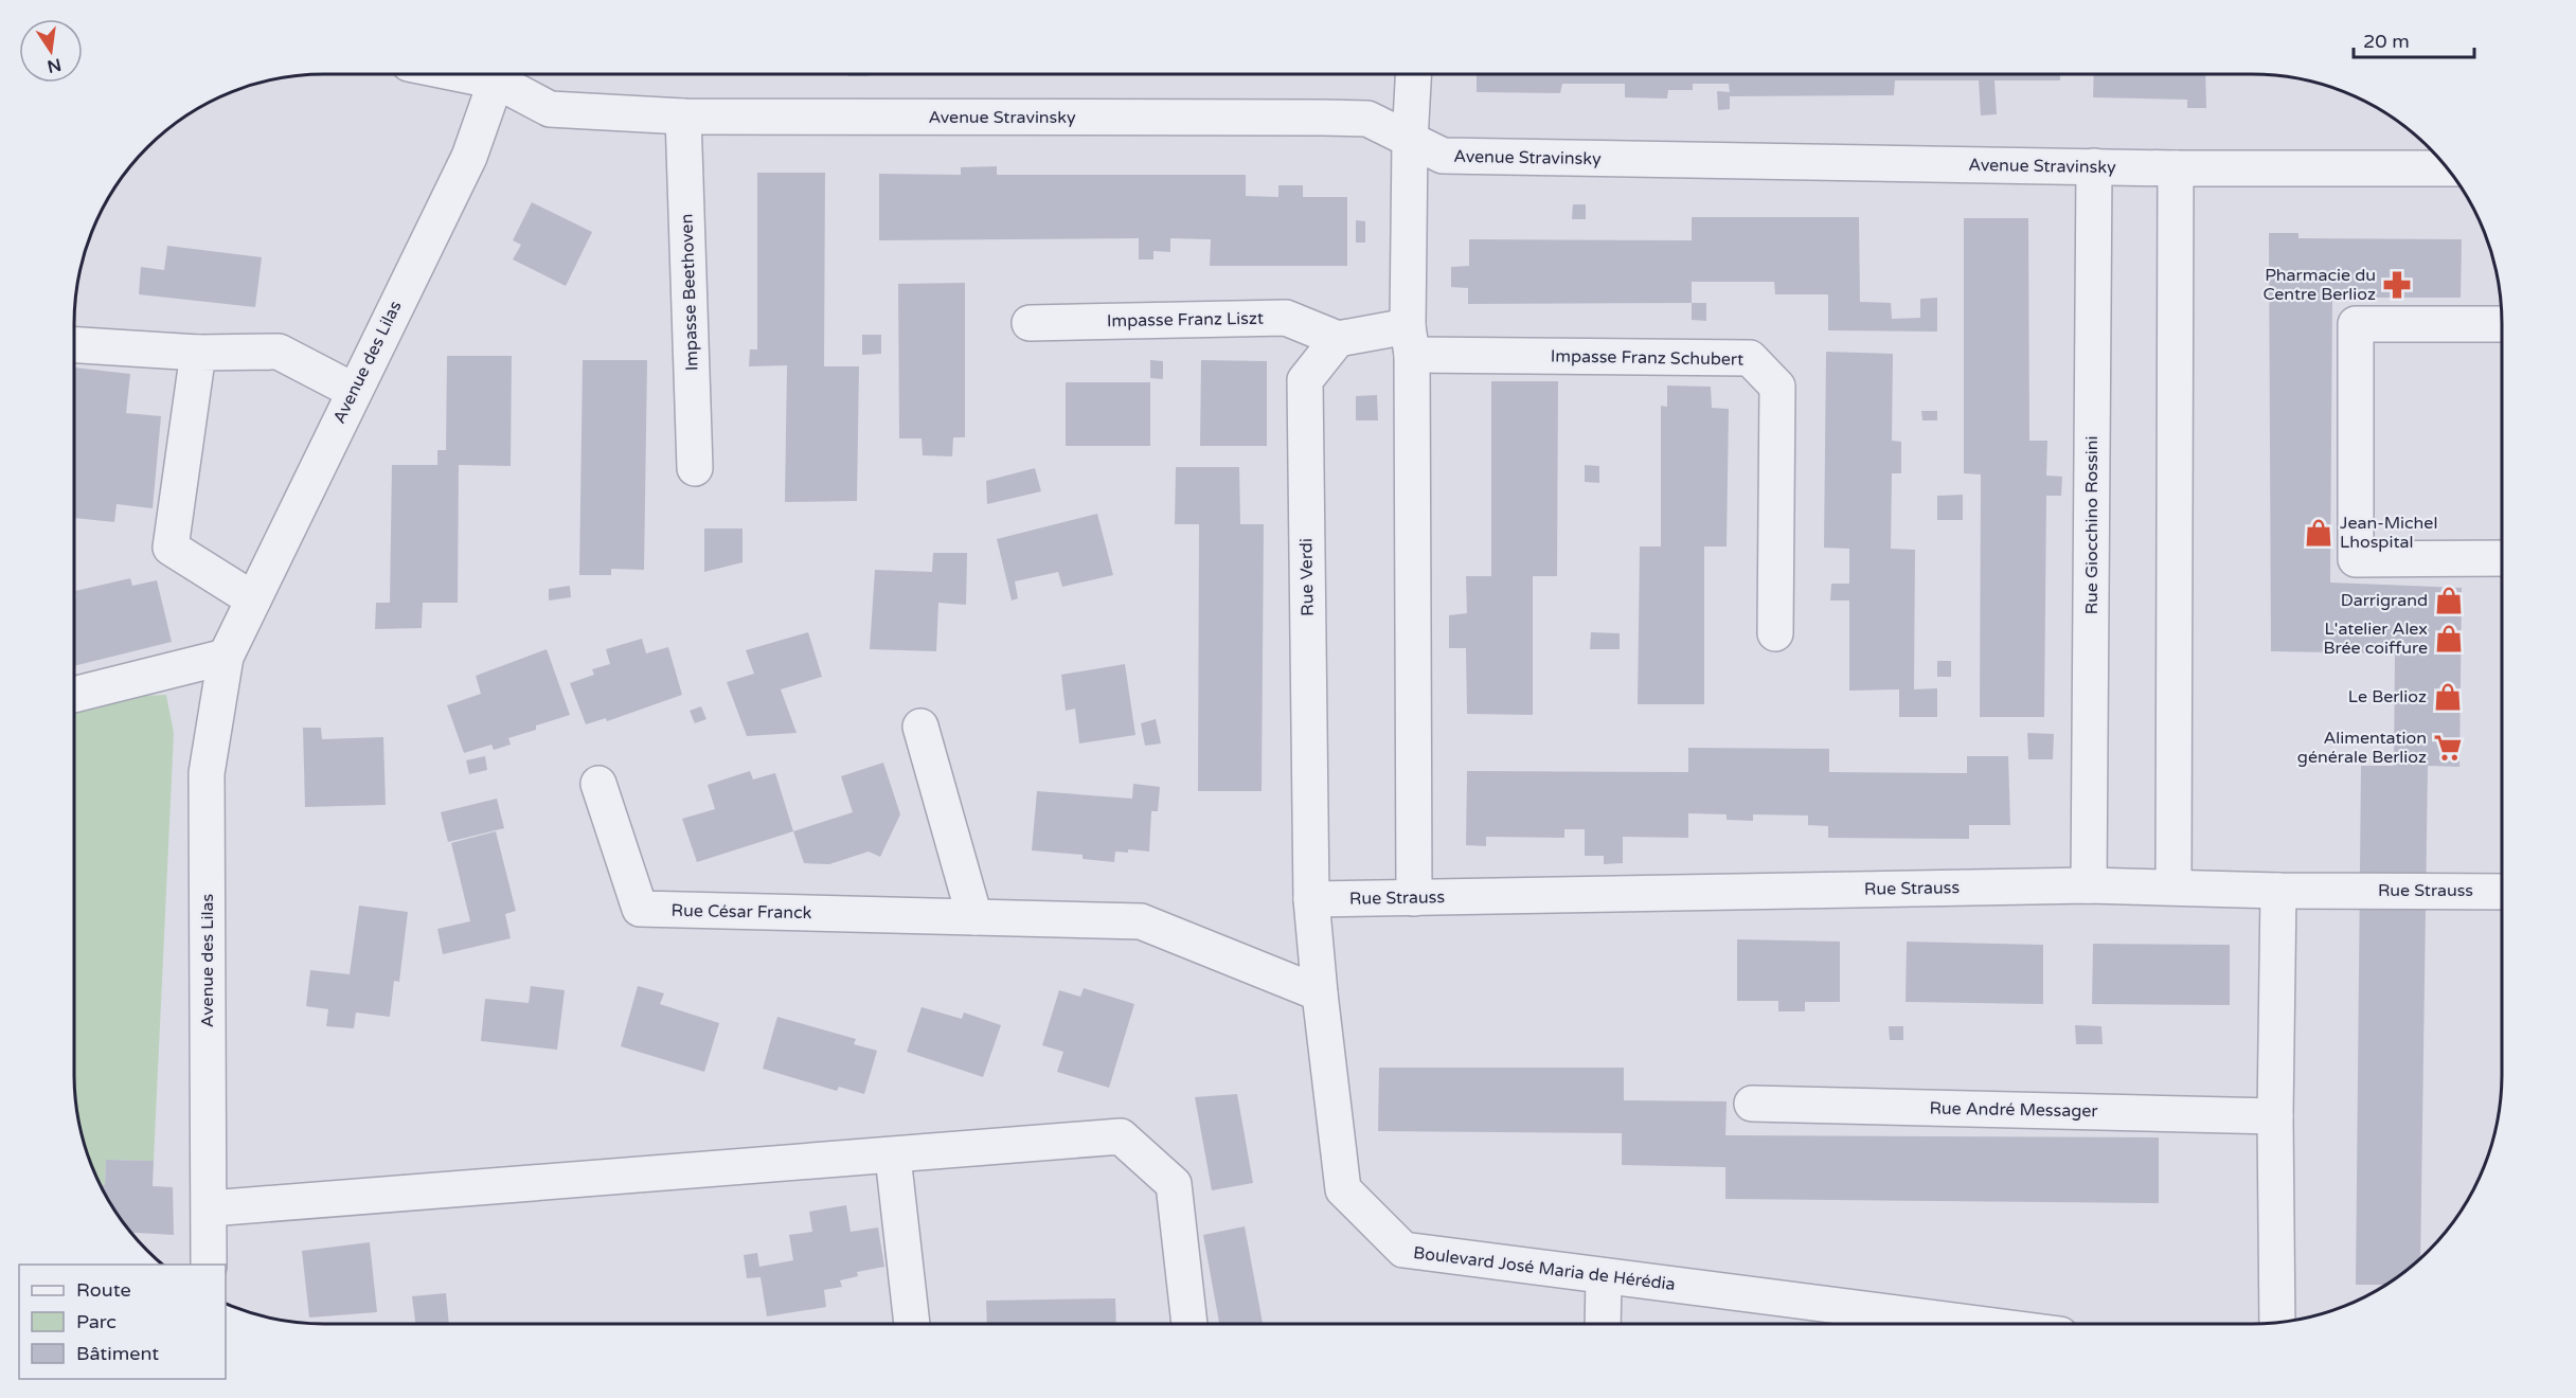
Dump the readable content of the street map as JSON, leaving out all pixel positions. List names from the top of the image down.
{
  "streets": {
    "street": [
      "Avenue Stravinsky",
      "Impasse Beethoven",
      "Impasse Franz Liszt",
      "Impasse Franz Schubert",
      "Avenue des Lilas",
      "Rue Giocchino Rossini",
      "Rue Verdi",
      "Rue Strauss",
      "Rue César Franck",
      "Rue André Messager",
      "Boulevard José Maria de Hérédia"
    ]
  },
  "crossings": [
    ["Avenue Stravinsky", "Impasse Beethoven"],
    ["Avenue Stravinsky", "Rue Giocchino Rossini"],
    ["Impasse Franz Liszt", "Rue Verdi"],
    ["Rue Giocchino Rossini", "Rue Strauss"],
    ["Rue Verdi", "Rue Strauss"],
    ["Rue Verdi", "Boulevard José Maria de Hérédia"],
    ["Rue Strauss", "Boulevard José Maria de Hérédia"],
    ["Rue César Franck", "Boulevard José Maria de Hérédia"]
  ],
  "places": {
    "pharmacy": ["Pharmacie du Centre Berlioz"],
    "shop": [
      "Jean-Michel Lhospital",
      "Darrigrand",
      "L'atelier Alex Brée coiffure",
      "Le Berlioz"
    ],
    "supermarket": ["Alimentation générale Berlioz"]
  },
  "legend": ["Route", "Parc", "Bâtiment"],
  "scale_bar": "20 m",
  "north": "bottom"
}
